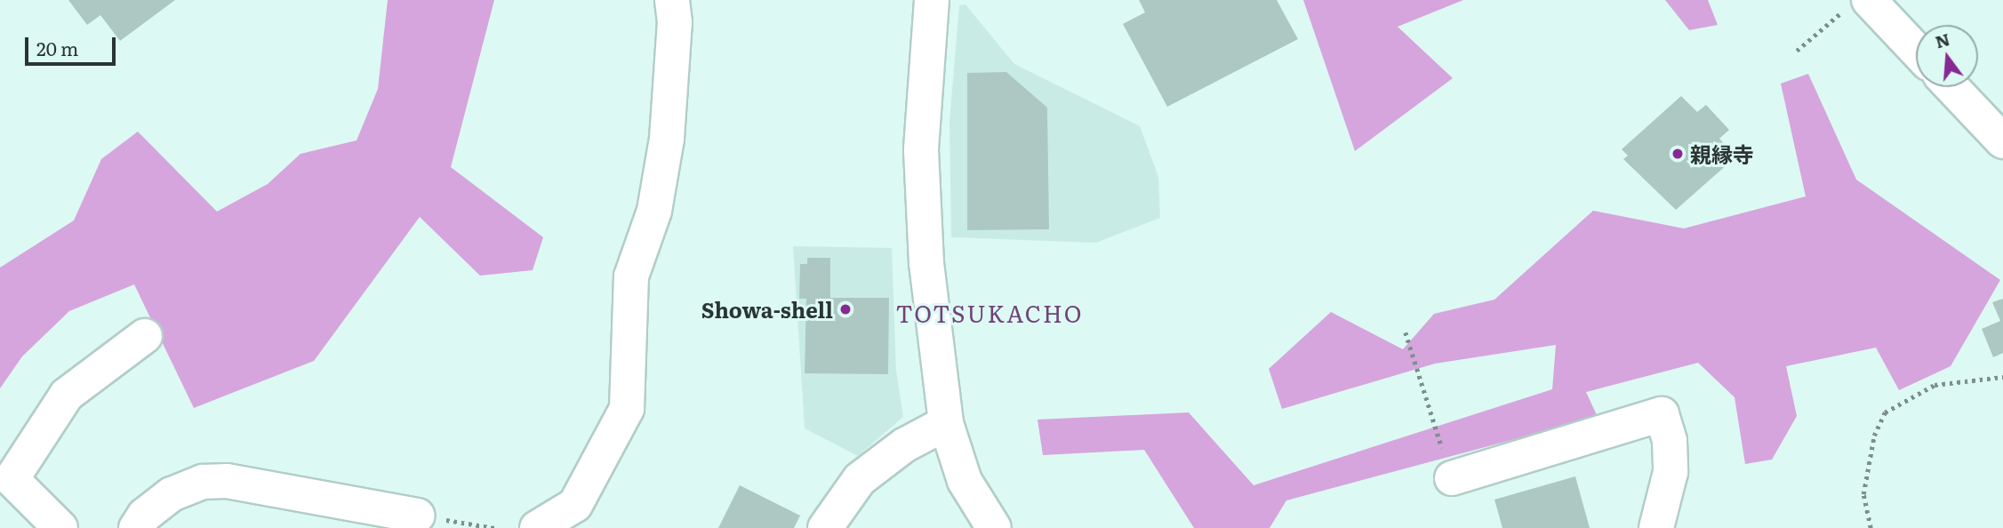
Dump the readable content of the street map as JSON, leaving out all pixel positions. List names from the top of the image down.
{
  "districts": ["TOTSUKACHO"],
  "places": ["親縁寺", "Showa-shell"],
  "scale_bar": "20 m",
  "north": "top"
}
